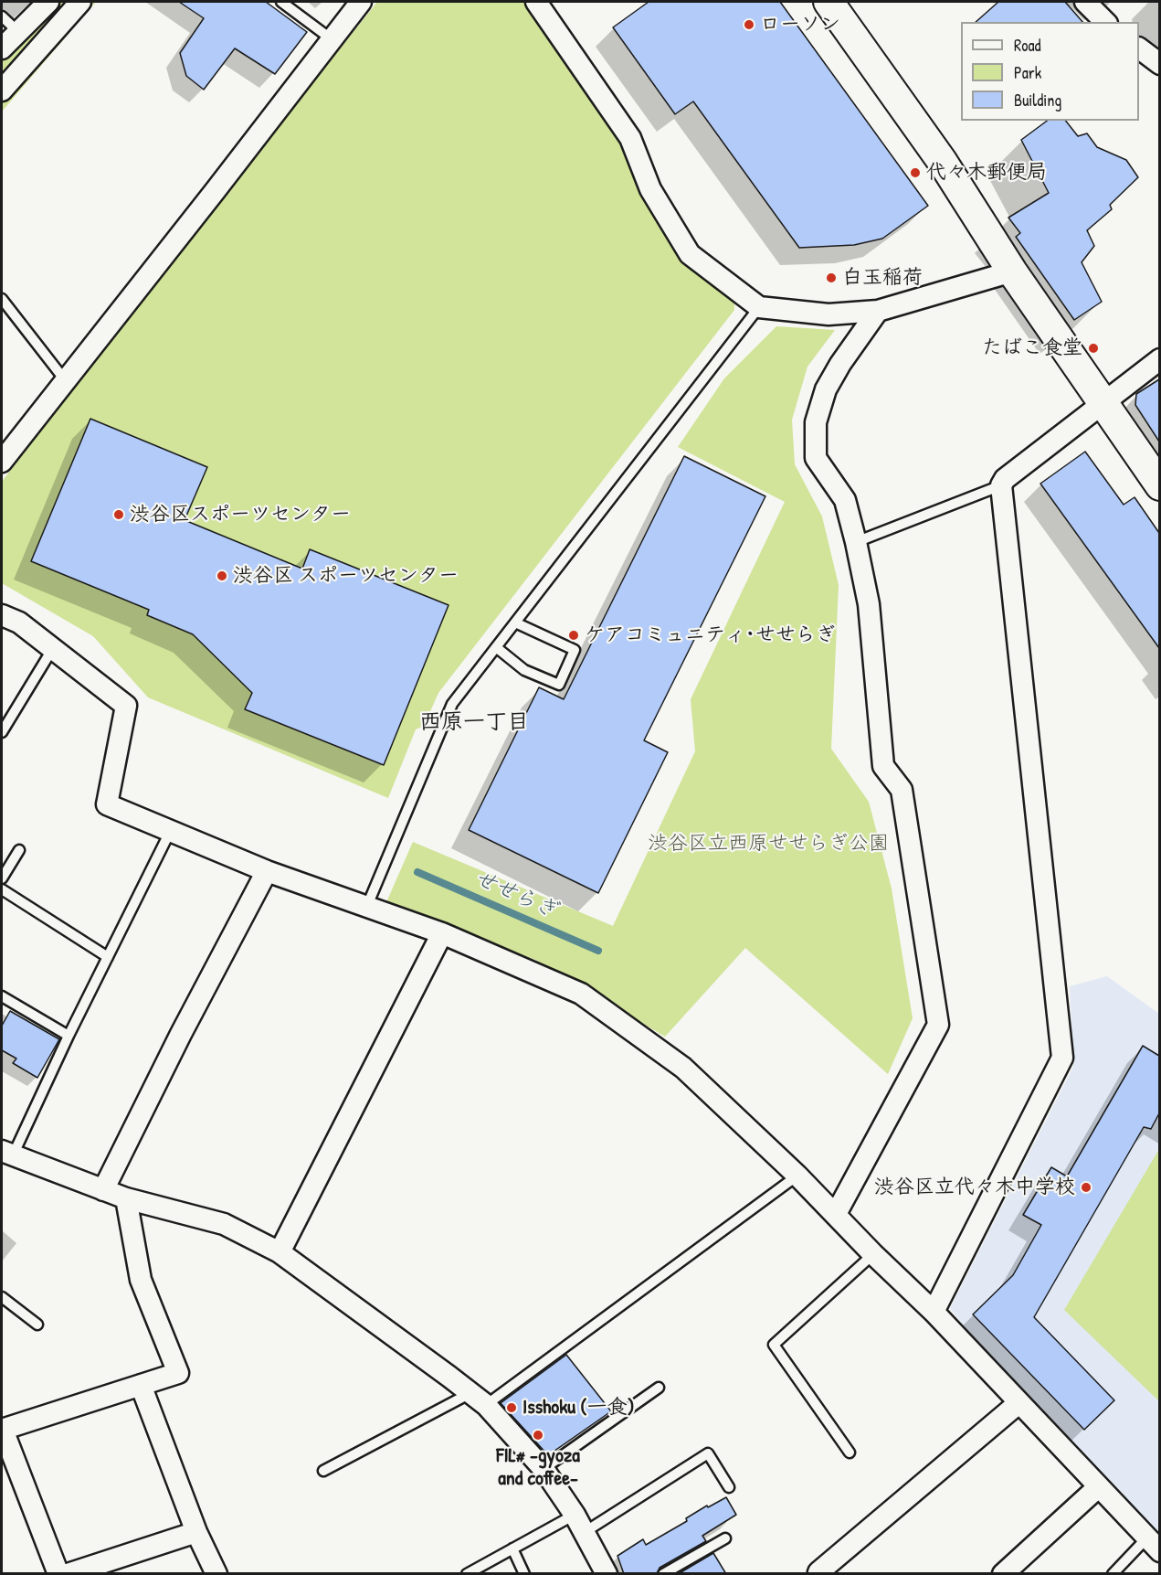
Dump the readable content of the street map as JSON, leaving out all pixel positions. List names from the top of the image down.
{
  "districts": ["西原一丁目"],
  "water": ["せせらぎ"],
  "parks": ["渋谷区立西原せせらぎ公園"],
  "places": [
    "ローソン",
    "代々木郵便局",
    "白玉稲荷",
    "たばこ食堂",
    "渋谷区スポーツセンター",
    "渋谷区 スポーツセンター",
    "ケアコミュニティ･せせらぎ",
    "渋谷区立代々木中学校",
    "Isshoku (一食)",
    "FIL# -gyoza and coffee-"
  ],
  "legend": ["Road", "Park", "Building"]
}
